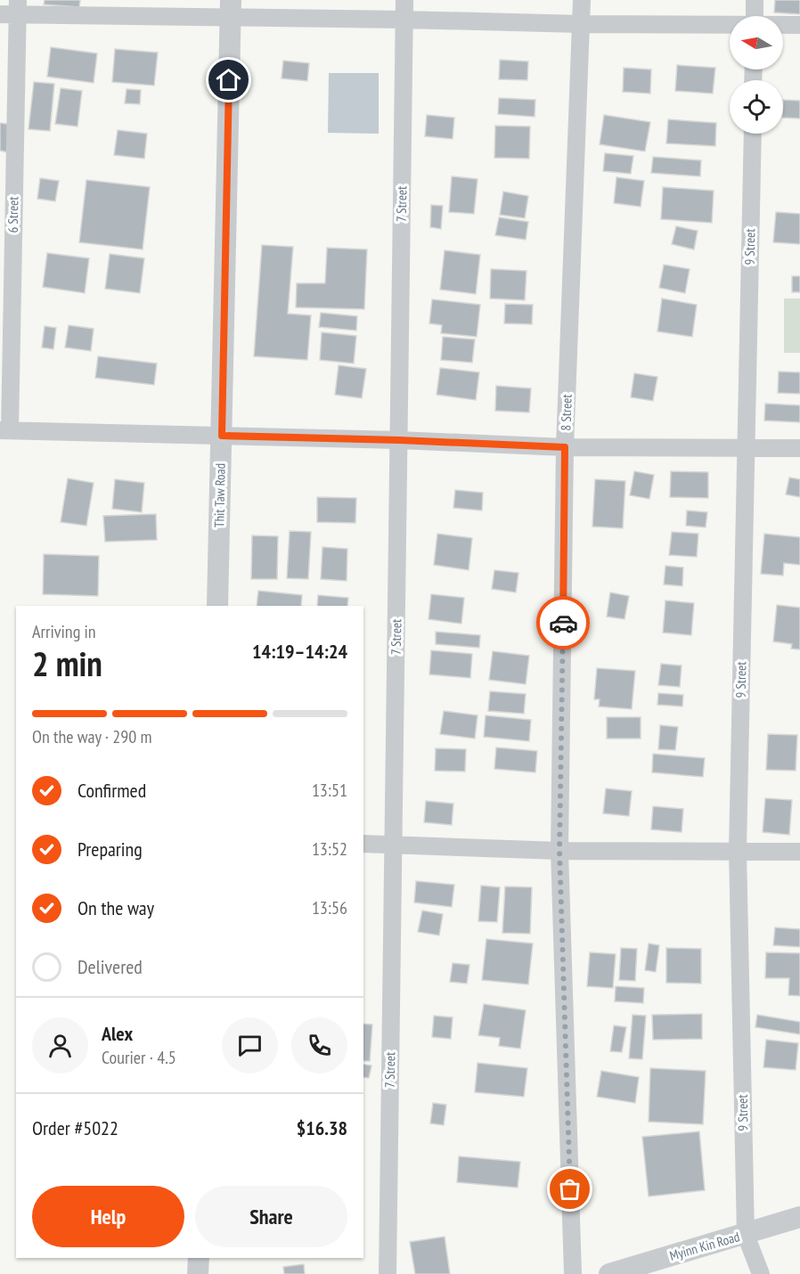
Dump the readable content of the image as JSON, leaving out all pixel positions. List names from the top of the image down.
{
  "streets": {
    "street": [
      "7 Street",
      "6 Street",
      "9 Street",
      "8 Street",
      "Thit Taw Road",
      "Myinn Kin Road"
    ]
  },
  "crossings": [
    ["9 Street", "Myinn Kin Road"]
  ],
  "north": "left",
  "page": {
    "heading": ["2 min", "Arriving in", "14:19–14:24"],
    "panel": [
      "Alex",
      "Courier · 4.5",
      "Order #5022",
      "$16.38"
    ],
    "bar": "On the way · 290 m",
    "list": [
      ["Confirmed", "13:51"],
      ["Preparing", "13:52"],
      ["On the way", "13:56"],
      "Delivered"
    ],
    "buttons": ["Help", "Share"]
  }
}
